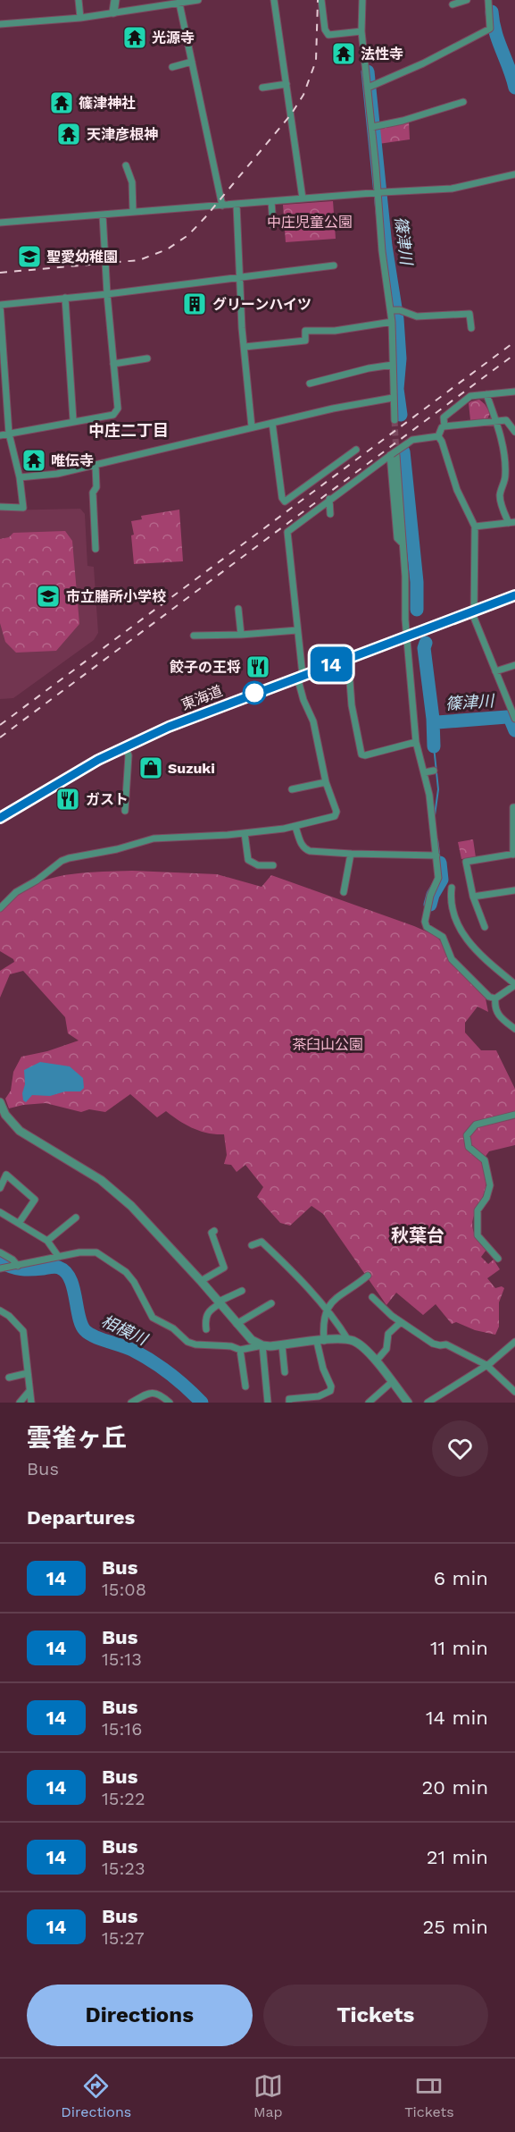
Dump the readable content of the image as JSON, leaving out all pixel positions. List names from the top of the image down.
{
  "streets": {
    "highway": ["東海道"]
  },
  "districts": ["中庄二丁目", "秋葉台"],
  "water": ["篠津川", "相模川"],
  "parks": ["中庄児童公園", "茶臼山公園"],
  "places": {
    "temple": [
      "光源寺",
      "法性寺",
      "篠津神社",
      "天津彦根神",
      "唯伝寺"
    ],
    "school or university": ["聖愛幼稚園", "市立膳所小学校"],
    "building": ["グリーンハイツ"],
    "restaurant": ["餃子の王将", "ガスト"],
    "shop": ["Suzuki"]
  },
  "lines": ["bus line 14"],
  "page": {
    "on_map": "14",
    "heading": [
      ["雲雀ヶ丘", "Bus"],
      "Departures"
    ],
    "list": [
      {
        "mark": "14",
        "name": "Bus",
        "note": "15:08",
        "value": "6 min"
      },
      {
        "mark": "14",
        "name": "Bus",
        "note": "15:13",
        "value": "11 min"
      },
      {
        "mark": "14",
        "name": "Bus",
        "note": "15:16",
        "value": "14 min"
      },
      {
        "mark": "14",
        "name": "Bus",
        "note": "15:22",
        "value": "20 min"
      },
      {
        "mark": "14",
        "name": "Bus",
        "note": "15:23",
        "value": "21 min"
      },
      {
        "mark": "14",
        "name": "Bus",
        "note": "15:27",
        "value": "25 min"
      }
    ],
    "buttons": ["Directions", "Tickets"],
    "tabs": ["Directions", "Map", "Tickets"]
  }
}
